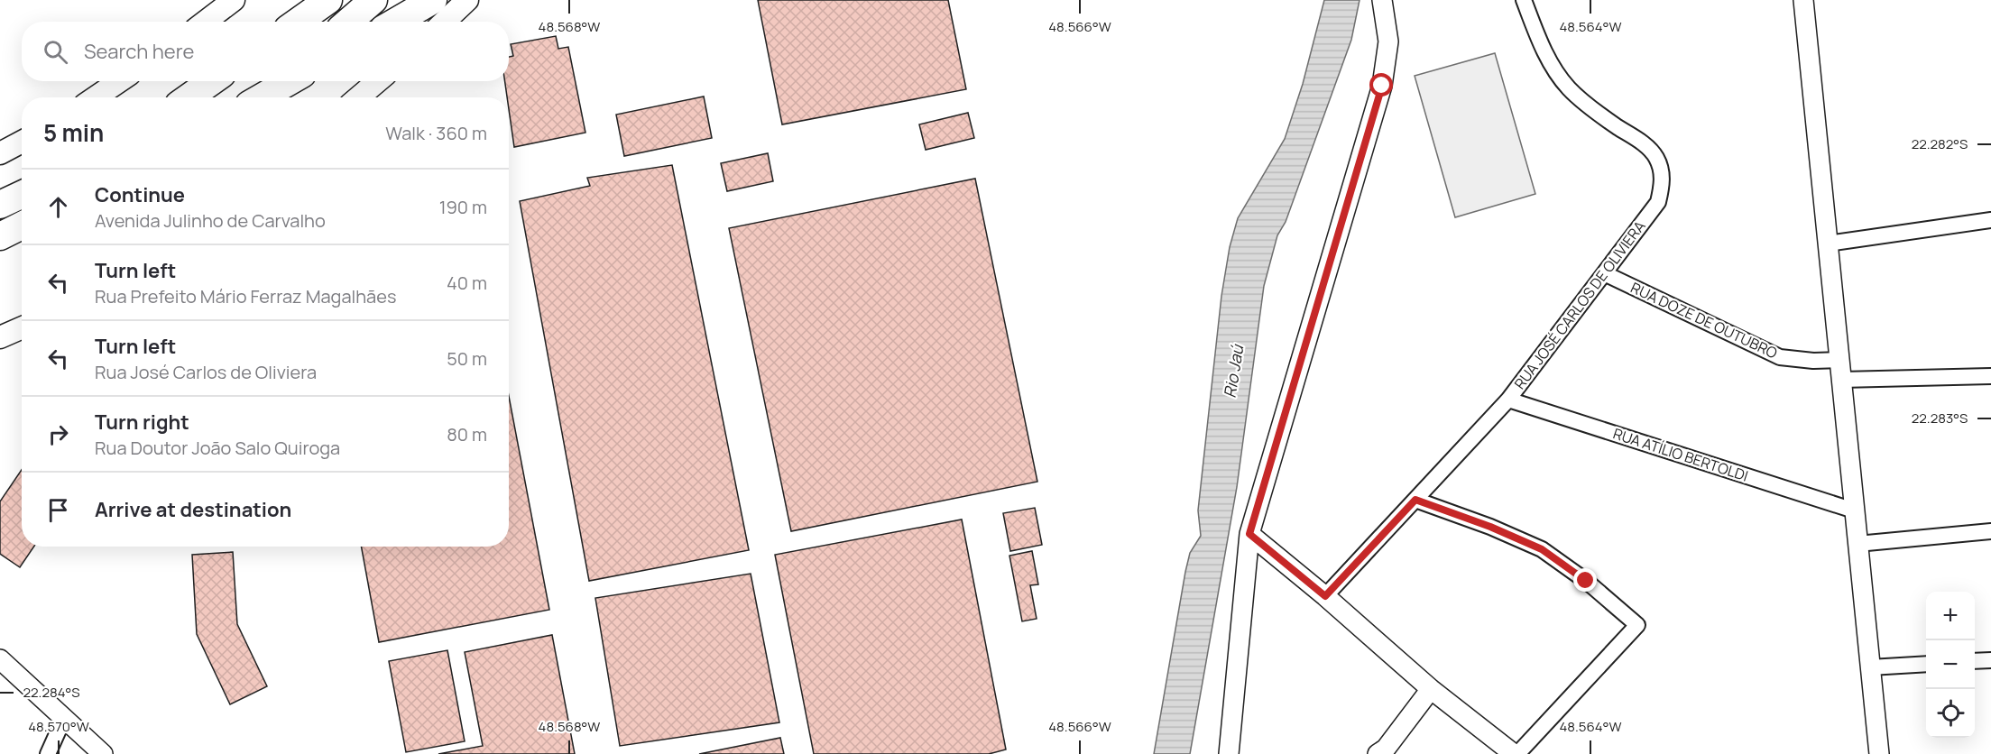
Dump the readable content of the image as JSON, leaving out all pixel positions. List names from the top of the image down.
{
  "streets": {
    "street": ["RUA JOSÉ CARLOS DE OLIVIERA", "RUA DOZE DE OUTUBRO", "RUA ATÍLIO BERTOLDI"]
  },
  "crossings": [
    ["RUA JOSÉ CARLOS DE OLIVIERA", "RUA DOZE DE OUTUBRO"],
    ["RUA JOSÉ CARLOS DE OLIVIERA", "RUA ATÍLIO BERTOLDI"]
  ],
  "water": ["Rio Jaú"],
  "page": {
    "search": "Search here",
    "heading": ["5 min", "Walk · 360 m"],
    "list": [
      ["Continue", "Avenida Julinho de Carvalho", "190 m"],
      ["Turn left", "Rua Prefeito Mário Ferraz Magalhães", "40 m"],
      ["Turn left", "Rua José Carlos de Oliviera", "50 m"],
      ["Turn right", "Rua Doutor João Salo Quiroga", "80 m"],
      "Arrive at destination"
    ],
    "map_buttons": ["+", "−"]
  },
  "coordinates": [
    "48.568°W",
    "48.566°W",
    "48.564°W",
    "22.282°S",
    "22.283°S",
    "22.284°S",
    "48.570°W"
  ]
}
